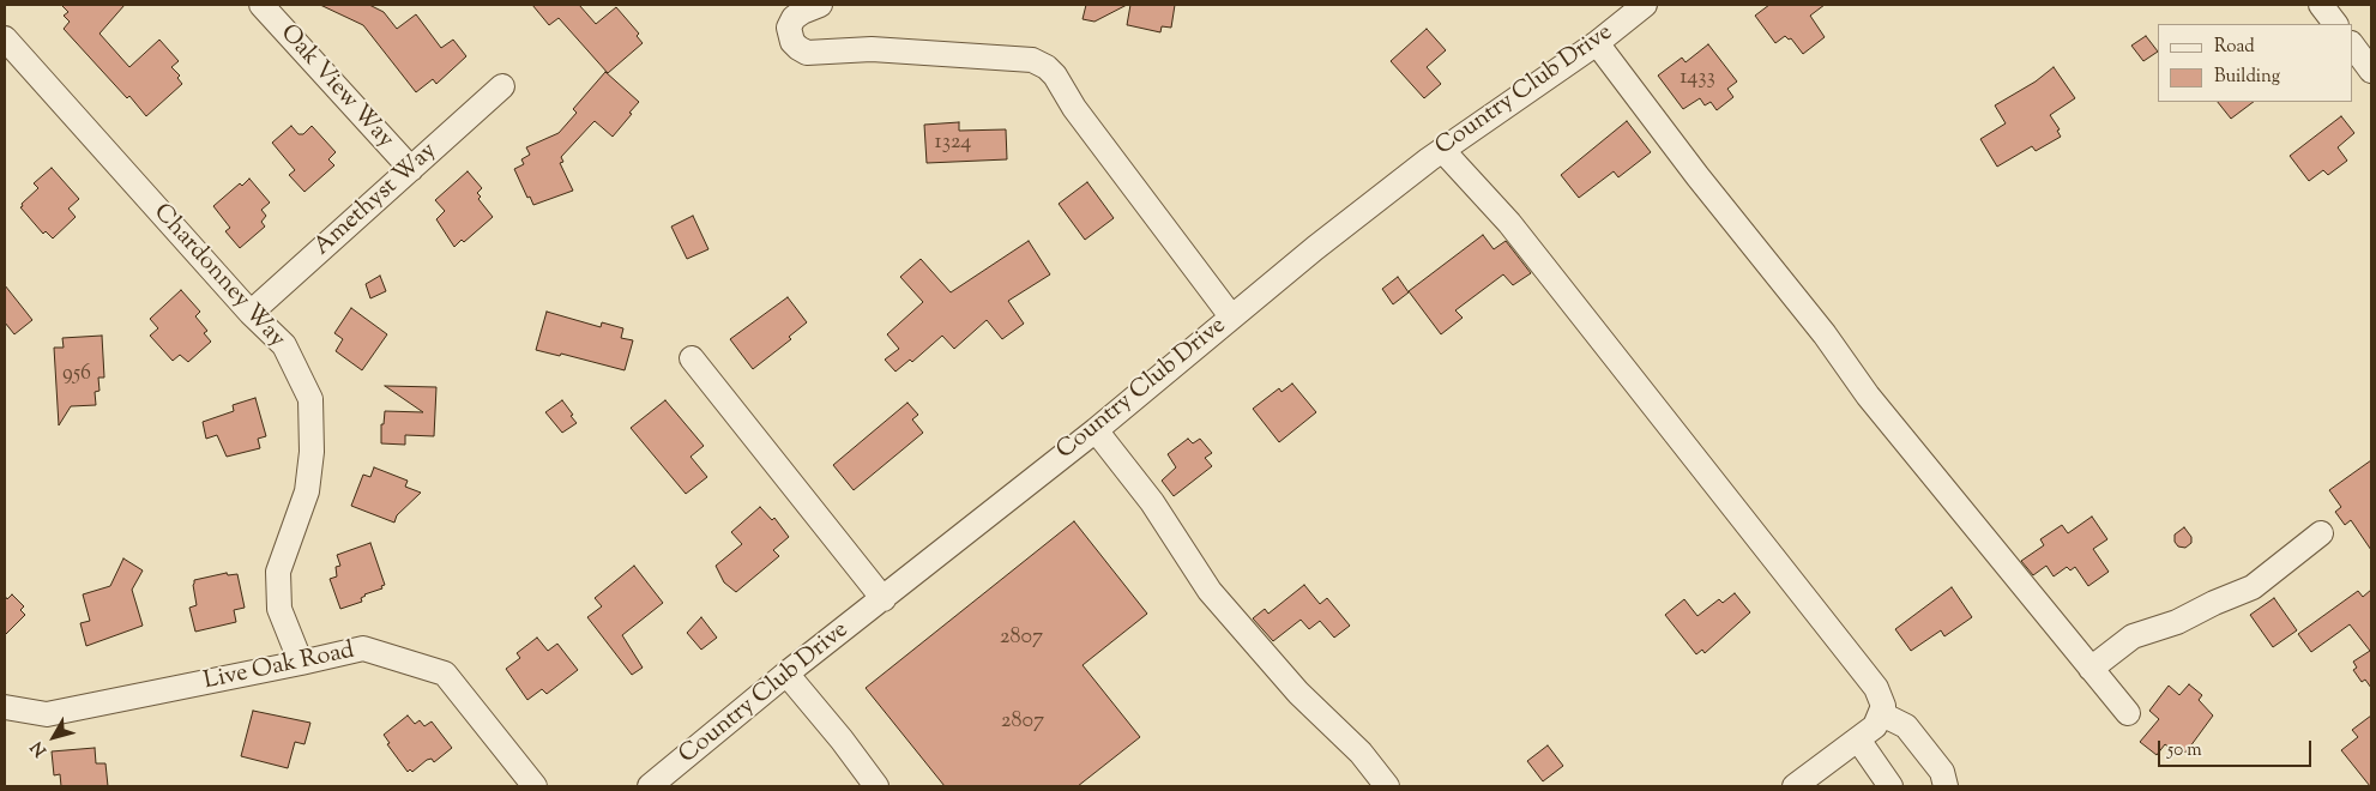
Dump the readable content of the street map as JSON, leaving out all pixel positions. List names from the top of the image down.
{
  "streets": {
    "street": [
      "Oak View Way",
      "Country Club Drive",
      "Amethyst Way",
      "Chardonney Way",
      "Live Oak Road"
    ]
  },
  "crossings": [
    ["Oak View Way", "Amethyst Way"],
    ["Amethyst Way", "Chardonney Way"],
    ["Chardonney Way", "Live Oak Road"]
  ],
  "house_numbers": [
    "1433",
    "1324",
    "956",
    "2807",
    "2807"
  ],
  "legend": ["Road", "Building"],
  "scale_bar": "50 m",
  "north": "bottom left"
}
